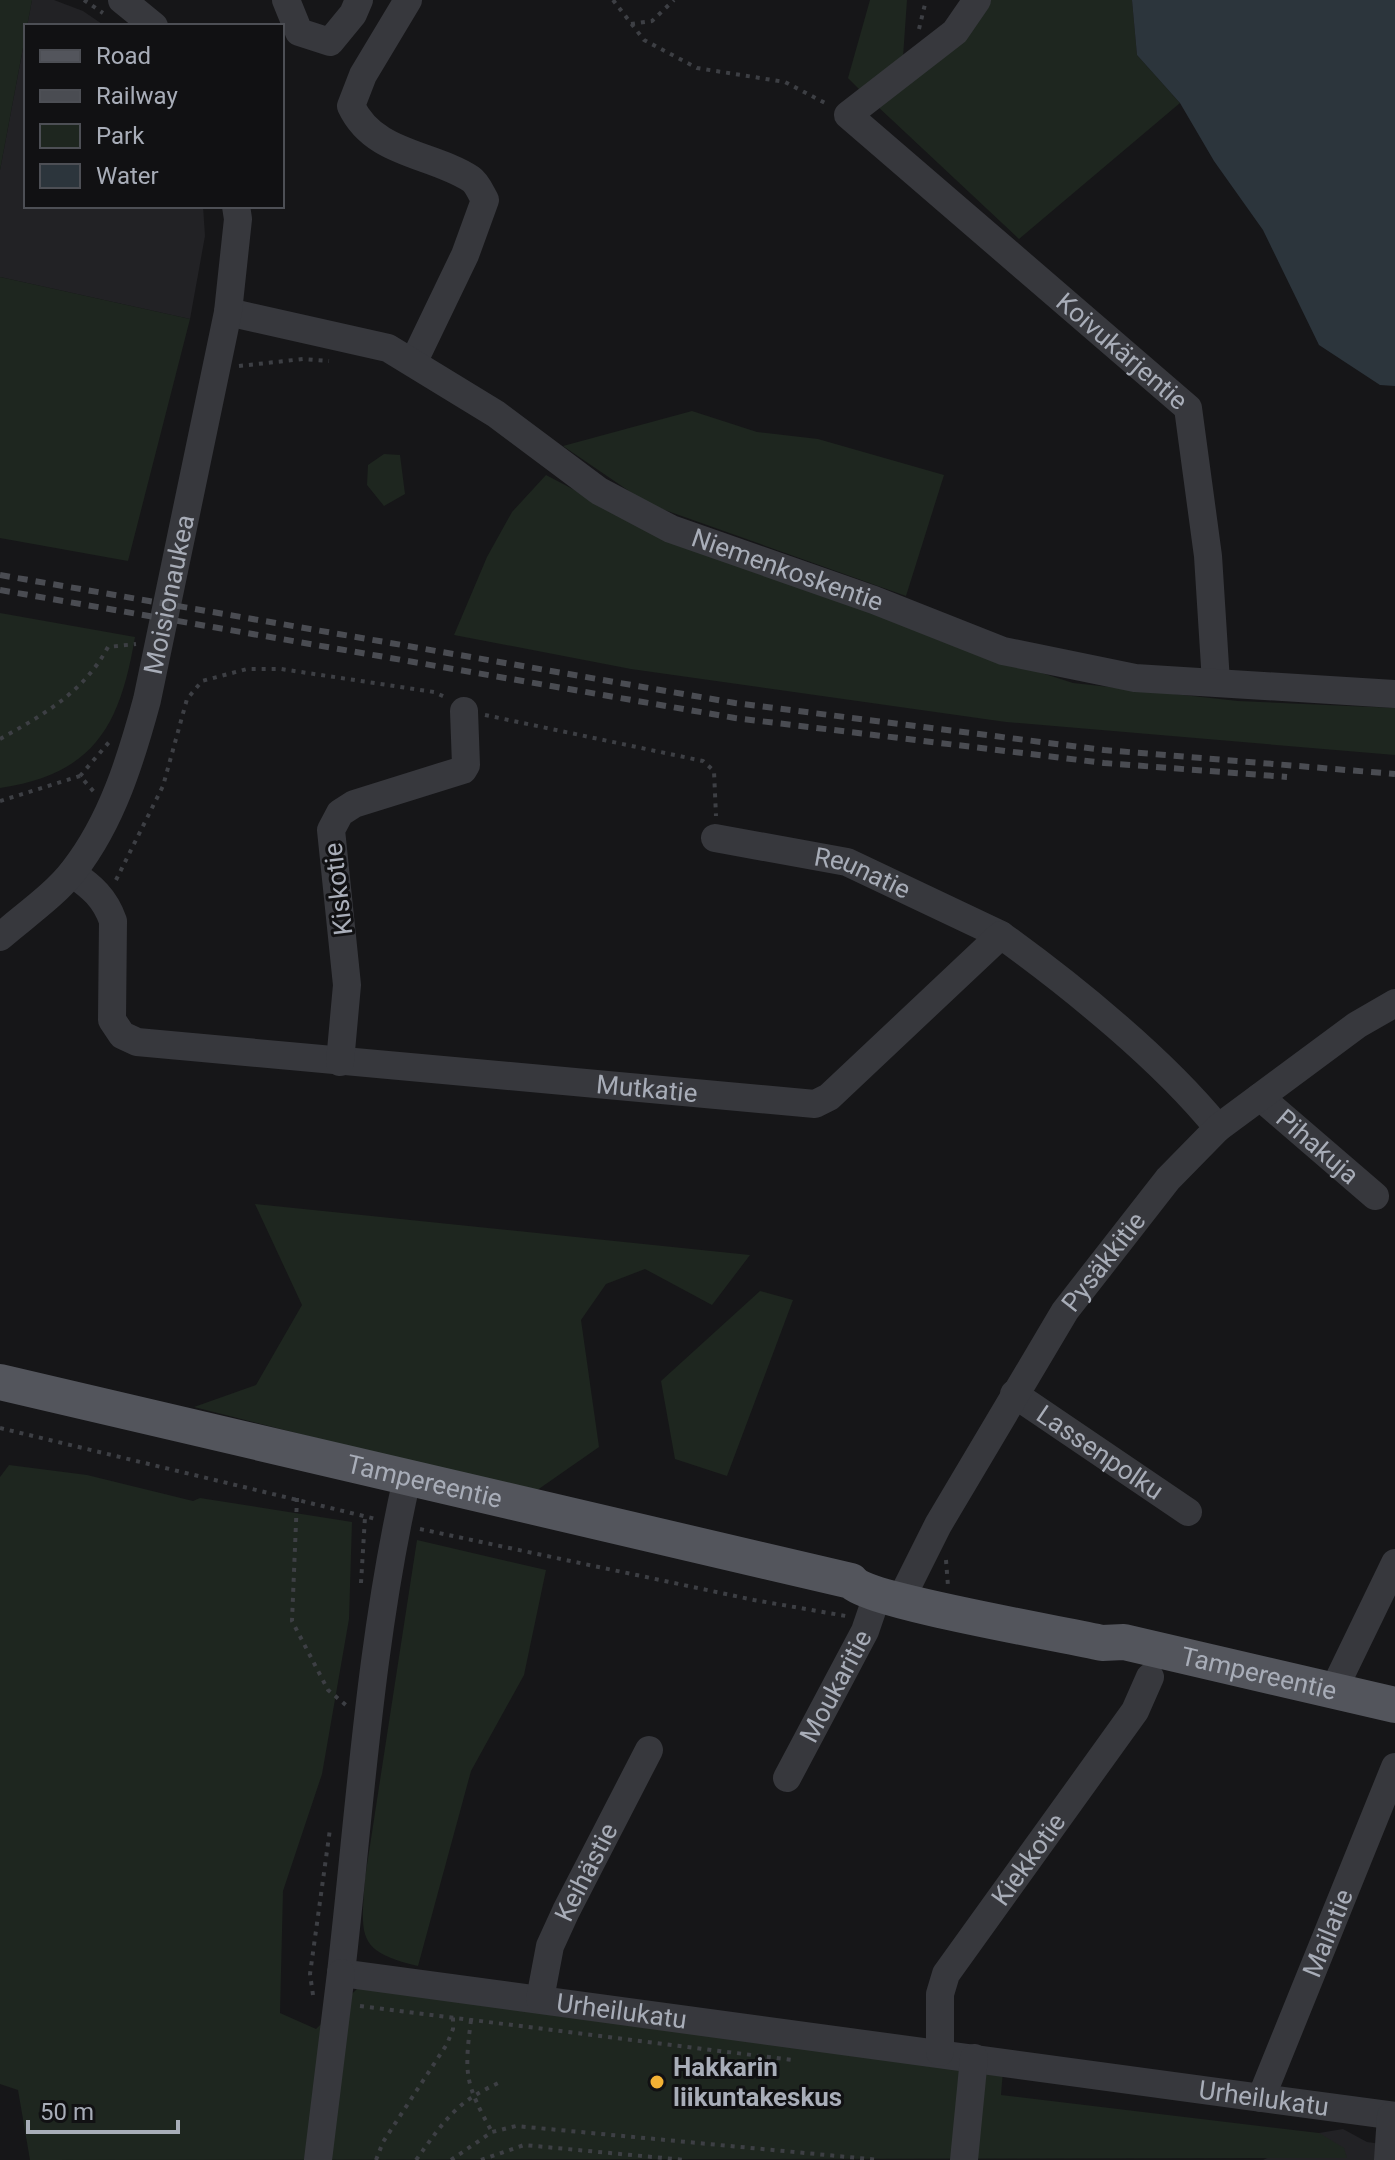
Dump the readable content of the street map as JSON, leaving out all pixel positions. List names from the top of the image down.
{
  "streets": {
    "main road": ["Tampereentie"],
    "street": [
      "Koivukärjentie",
      "Niemenkoskentie",
      "Moisionaukea",
      "Reunatie",
      "Kiskotie",
      "Mutkatie",
      "Pihakuja",
      "Pysäkkitie",
      "Lassenpolku",
      "Moukaritie",
      "Kiekkotie",
      "Keihästie",
      "Mailatie",
      "Urheilukatu"
    ]
  },
  "crossings": [
    ["Koivukärjentie", "Niemenkoskentie"],
    ["Niemenkoskentie", "Moisionaukea"],
    ["Reunatie", "Mutkatie"],
    ["Kiskotie", "Mutkatie"],
    ["Pihakuja", "Pysäkkitie"],
    ["Pysäkkitie", "Lassenpolku"],
    ["Pysäkkitie", "Tampereentie"],
    ["Pysäkkitie", "Moukaritie"],
    ["Tampereentie", "Moukaritie"],
    ["Kiekkotie", "Urheilukatu"],
    ["Keihästie", "Urheilukatu"],
    ["Mailatie", "Urheilukatu"]
  ],
  "places": ["Hakkarin liikuntakeskus"],
  "legend": [
    "Road",
    "Railway",
    "Park",
    "Water"
  ],
  "scale_bar": "50 m"
}
